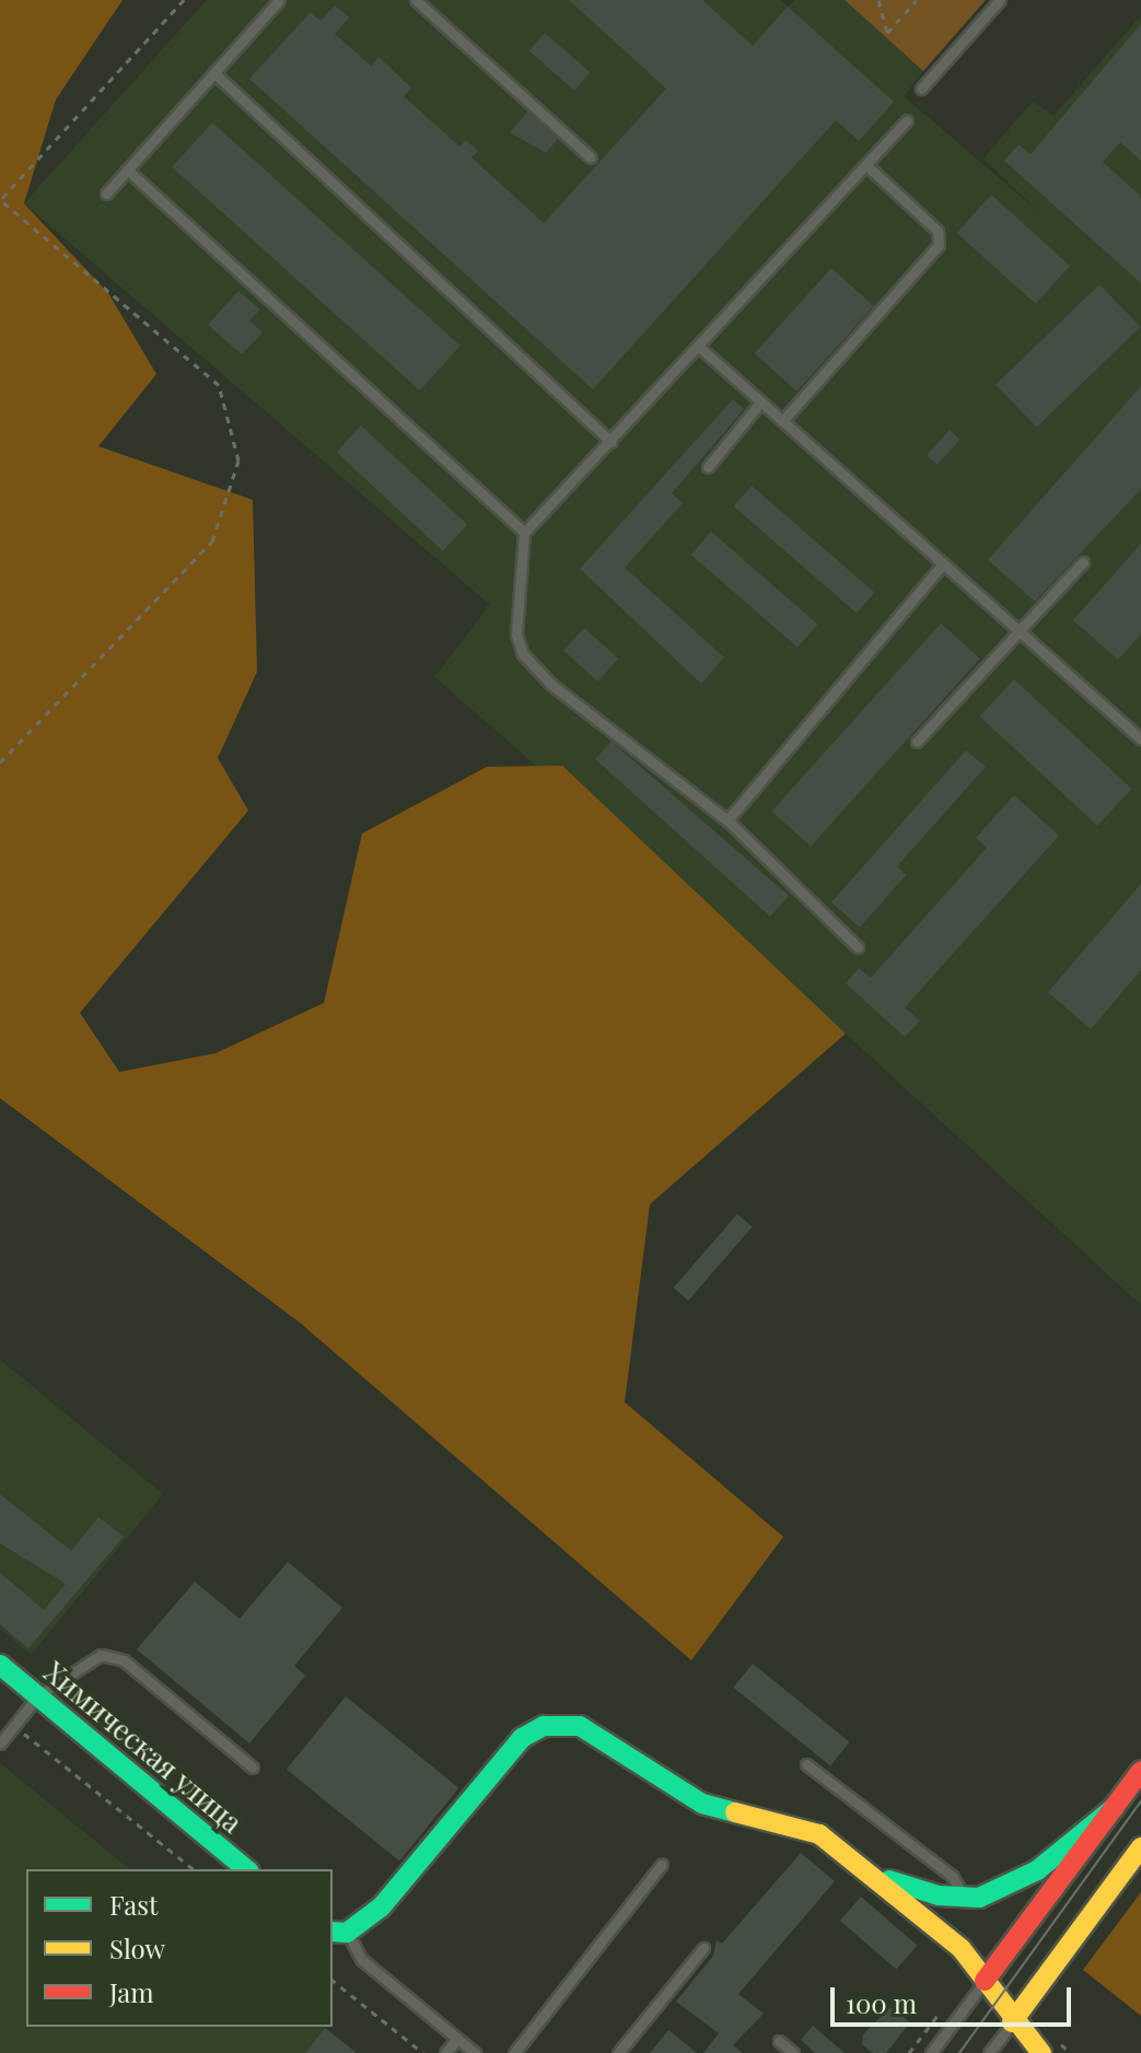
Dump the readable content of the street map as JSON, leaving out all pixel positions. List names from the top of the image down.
{
  "streets": {
    "main road": ["Химическая улица"]
  },
  "legend": ["Fast", "Slow", "Jam"],
  "scale_bar": "100 m"
}
